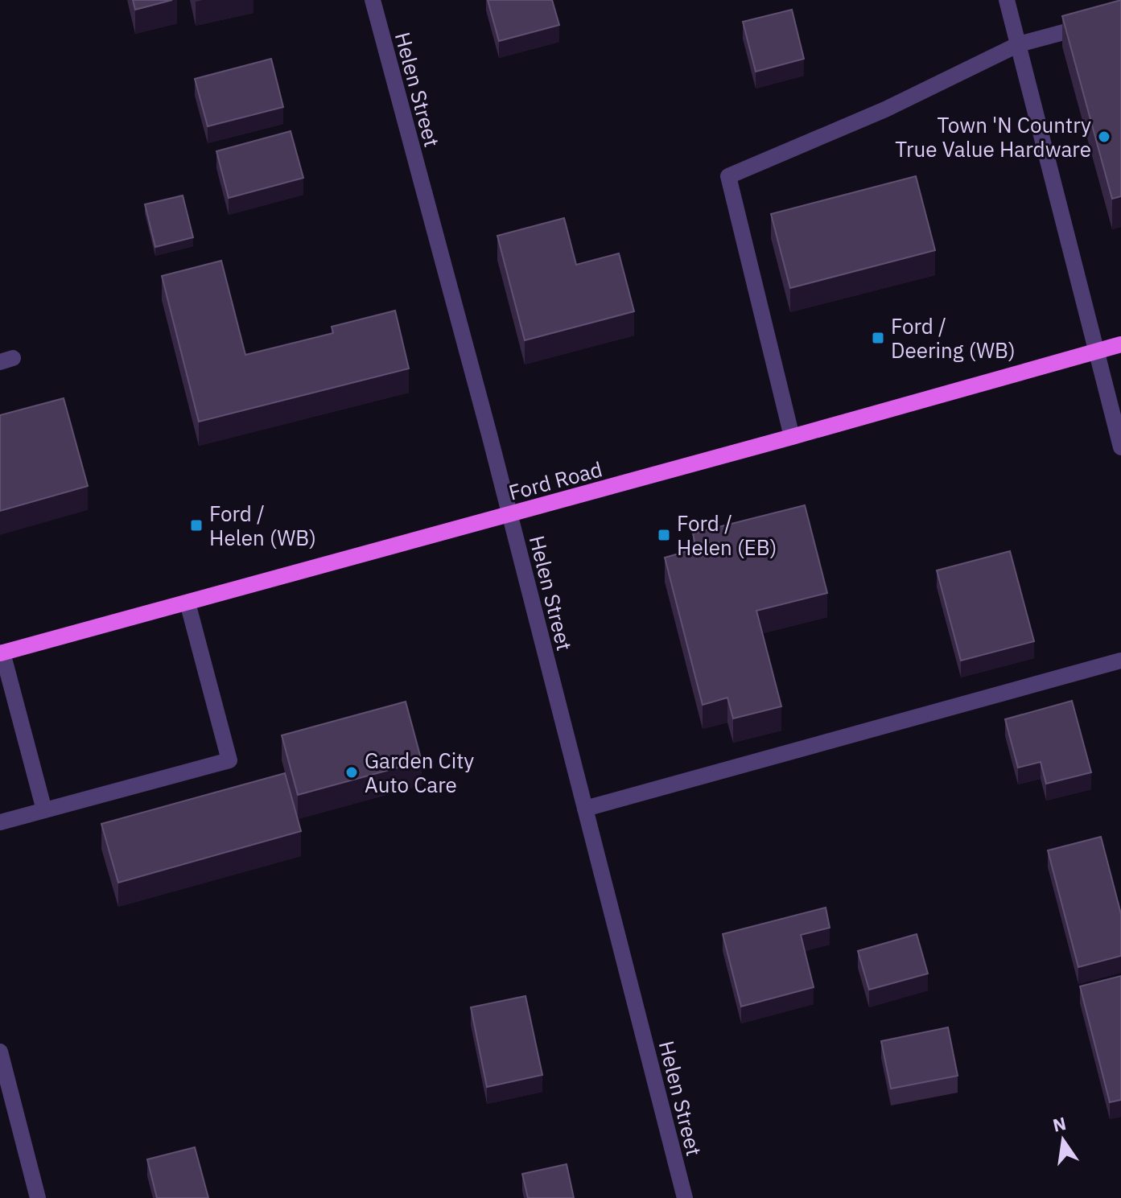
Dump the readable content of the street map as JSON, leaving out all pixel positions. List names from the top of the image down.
{
  "streets": {
    "main road": ["Ford Road"],
    "street": ["Helen Street"]
  },
  "crossings": [
    ["Helen Street", "Ford Road"]
  ],
  "places": {
    "other": ["Town 'N Country True Value Hardware", "Garden City Auto Care"],
    "transit": ["Ford / Deering (WB)", "Ford / Helen (WB)", "Ford / Helen (EB)"]
  },
  "north": "top"
}
